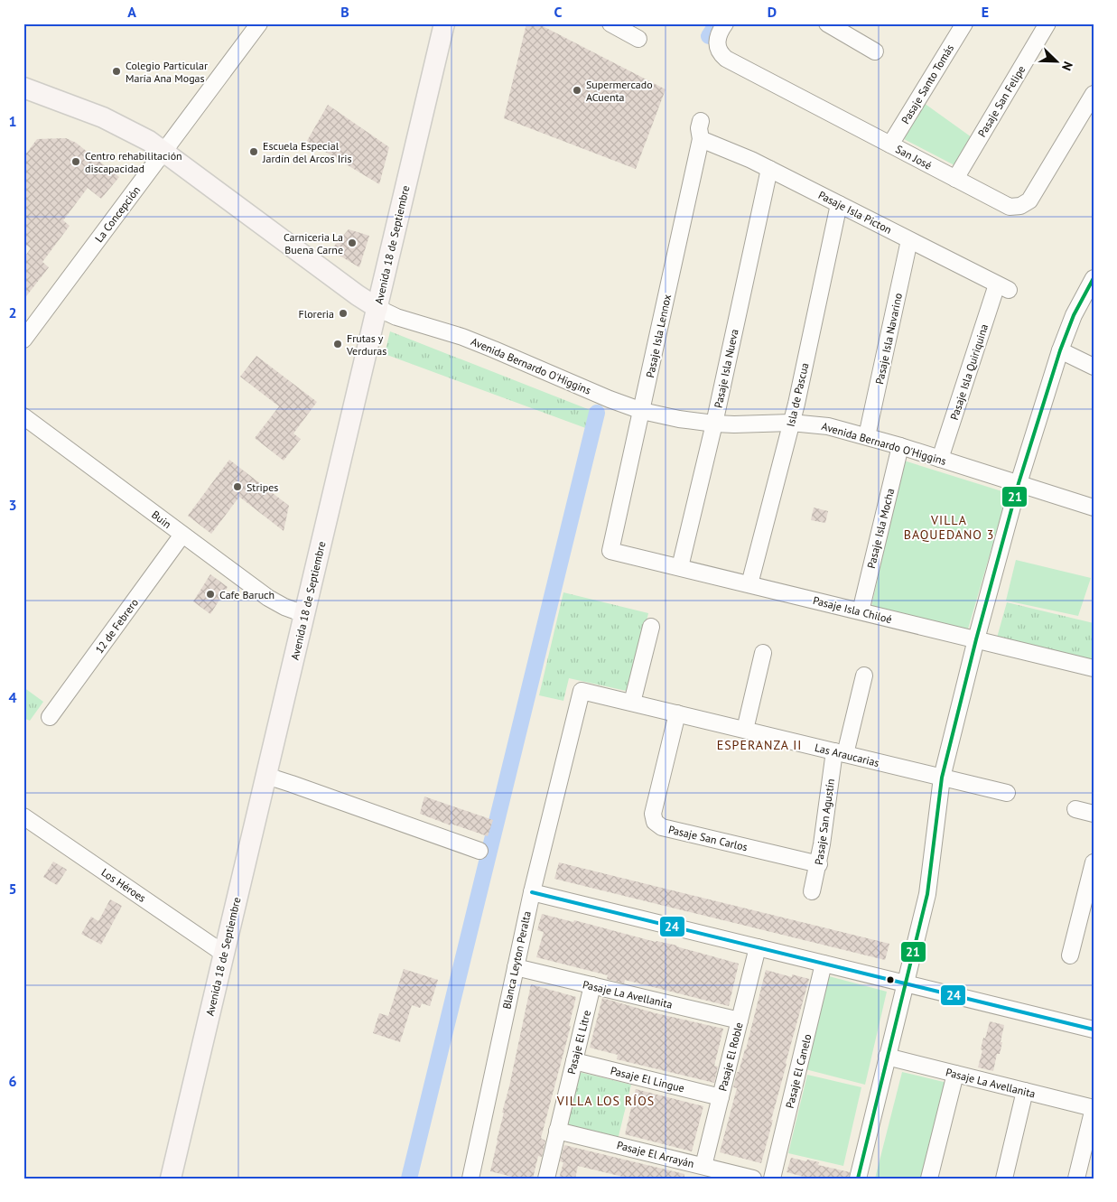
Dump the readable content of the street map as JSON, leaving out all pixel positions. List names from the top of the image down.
{
  "streets": {
    "main road": ["Avenida 18 de Septiembre", "Avenida Bernardo O'Higgins"],
    "street": [
      "Pasaje Santo Tomás",
      "Pasaje San Felipe",
      "San José",
      "Pasaje Isla Picton",
      "La Concepción",
      "Pasaje Isla Lennox",
      "Pasaje Isla Navarino",
      "Pasaje Isla Nueva",
      "Pasaje Isla Quiriquina",
      "Isla de Pascua",
      "Buin",
      "Pasaje Isla Mocha",
      "Pasaje Isla Chiloé",
      "12 de Febrero",
      "Las Araucarias",
      "Pasaje San Agustín",
      "Pasaje San Carlos",
      "Los Héroes",
      "Blanca Leyton Peralta",
      "Pasaje La Avellanita",
      "Pasaje El Litre",
      "Pasaje El Roble",
      "Pasaje El Canelo",
      "Pasaje El Lingue",
      "Pasaje El Arrayán"
    ]
  },
  "crossings": [
    ["Pasaje Santo Tomás", "San José"],
    ["Pasaje San Felipe", "San José"],
    ["Pasaje Isla Picton", "Pasaje Isla Lennox"],
    ["Pasaje Isla Picton", "Pasaje Isla Navarino"],
    ["Pasaje Isla Picton", "Pasaje Isla Nueva"],
    ["Pasaje Isla Picton", "Pasaje Isla Quiriquina"],
    ["Pasaje Isla Picton", "Isla de Pascua"],
    ["La Concepción", "Avenida Bernardo O'Higgins"],
    ["Avenida 18 de Septiembre", "Avenida Bernardo O'Higgins"],
    ["Avenida 18 de Septiembre", "Buin"],
    ["Avenida 18 de Septiembre", "Los Héroes"],
    ["Pasaje Isla Lennox", "Avenida Bernardo O'Higgins"],
    ["Pasaje Isla Lennox", "Pasaje Isla Chiloé"],
    ["Pasaje Isla Navarino", "Avenida Bernardo O'Higgins"],
    ["Avenida Bernardo O'Higgins", "Pasaje Isla Nueva"],
    ["Avenida Bernardo O'Higgins", "Pasaje Isla Quiriquina"],
    ["Avenida Bernardo O'Higgins", "Isla de Pascua"],
    ["Avenida Bernardo O'Higgins", "Pasaje Isla Mocha"],
    ["Pasaje Isla Nueva", "Pasaje Isla Chiloé"],
    ["Isla de Pascua", "Pasaje Isla Chiloé"],
    ["Buin", "12 de Febrero"],
    ["Pasaje Isla Mocha", "Pasaje Isla Chiloé"],
    ["Las Araucarias", "Pasaje San Agustín"],
    ["Las Araucarias", "Pasaje San Carlos"],
    ["Las Araucarias", "Blanca Leyton Peralta"],
    ["Pasaje San Agustín", "Pasaje San Carlos"],
    ["Blanca Leyton Peralta", "Pasaje La Avellanita"],
    ["Pasaje La Avellanita", "Pasaje El Litre"],
    ["Pasaje La Avellanita", "Pasaje El Roble"],
    ["Pasaje El Litre", "Pasaje El Lingue"],
    ["Pasaje El Litre", "Pasaje El Arrayán"],
    ["Pasaje El Roble", "Pasaje El Lingue"],
    ["Pasaje El Roble", "Pasaje El Arrayán"]
  ],
  "districts": ["VILLA BAQUEDANO 3", "ESPERANZA II", "VILLA LOS RÍOS"],
  "places": [
    "Colegio Particular María Ana Mogas",
    "Supermercado ACuenta",
    "Escuela Especial Jardín del Arcos Iris",
    "Centro rehabilitación discapacidad",
    "Carniceria La Buena Carne",
    "Floreria",
    "Frutas y Verduras",
    "Stripes",
    "Cafe Baruch"
  ],
  "lines": ["transit line 21", "transit line 24"],
  "north": "bottom right",
  "grid": {
    "columns": [
      "A",
      "B",
      "C",
      "D",
      "E"
    ],
    "rows": [
      "1",
      "2",
      "3",
      "4",
      "5",
      "6"
    ]
  }
}
